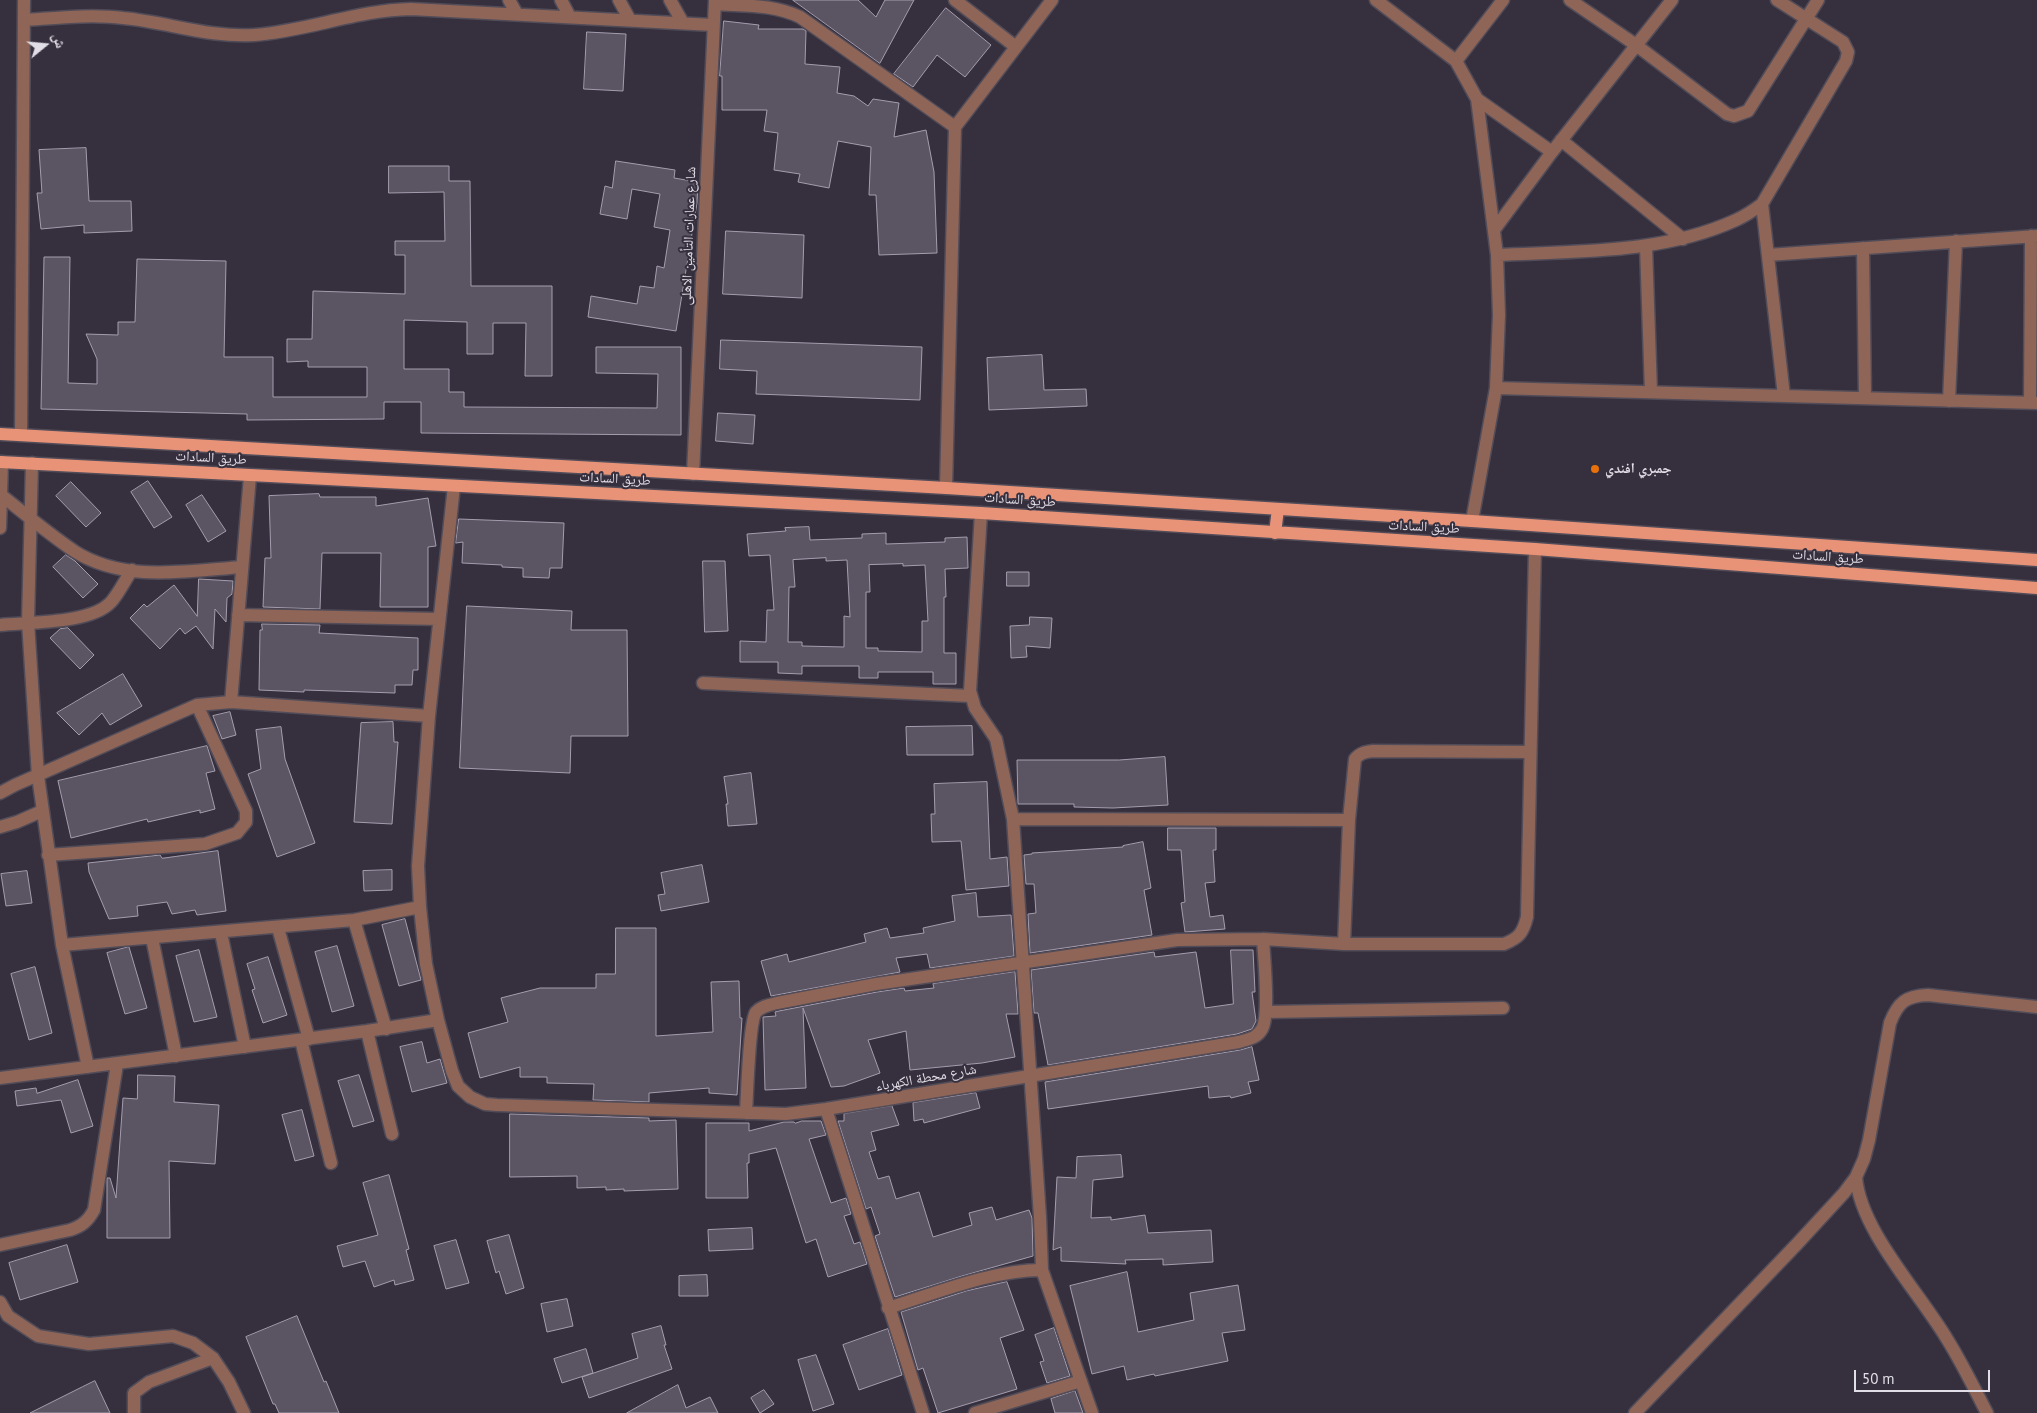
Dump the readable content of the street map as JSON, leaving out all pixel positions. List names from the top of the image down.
{
  "streets": {
    "main road": ["طريق السادات"],
    "street": ["شارع عمارات التأمين الاهلى", "شارع محطة الكهرباء"]
  },
  "crossings": [
    ["شارع عمارات التأمين الاهلى", "طريق السادات"],
    ["طريق السادات", "شارع محطة الكهرباء"]
  ],
  "places": ["جمبري افندي"],
  "scale_bar": "50 m",
  "north": "right"
}
